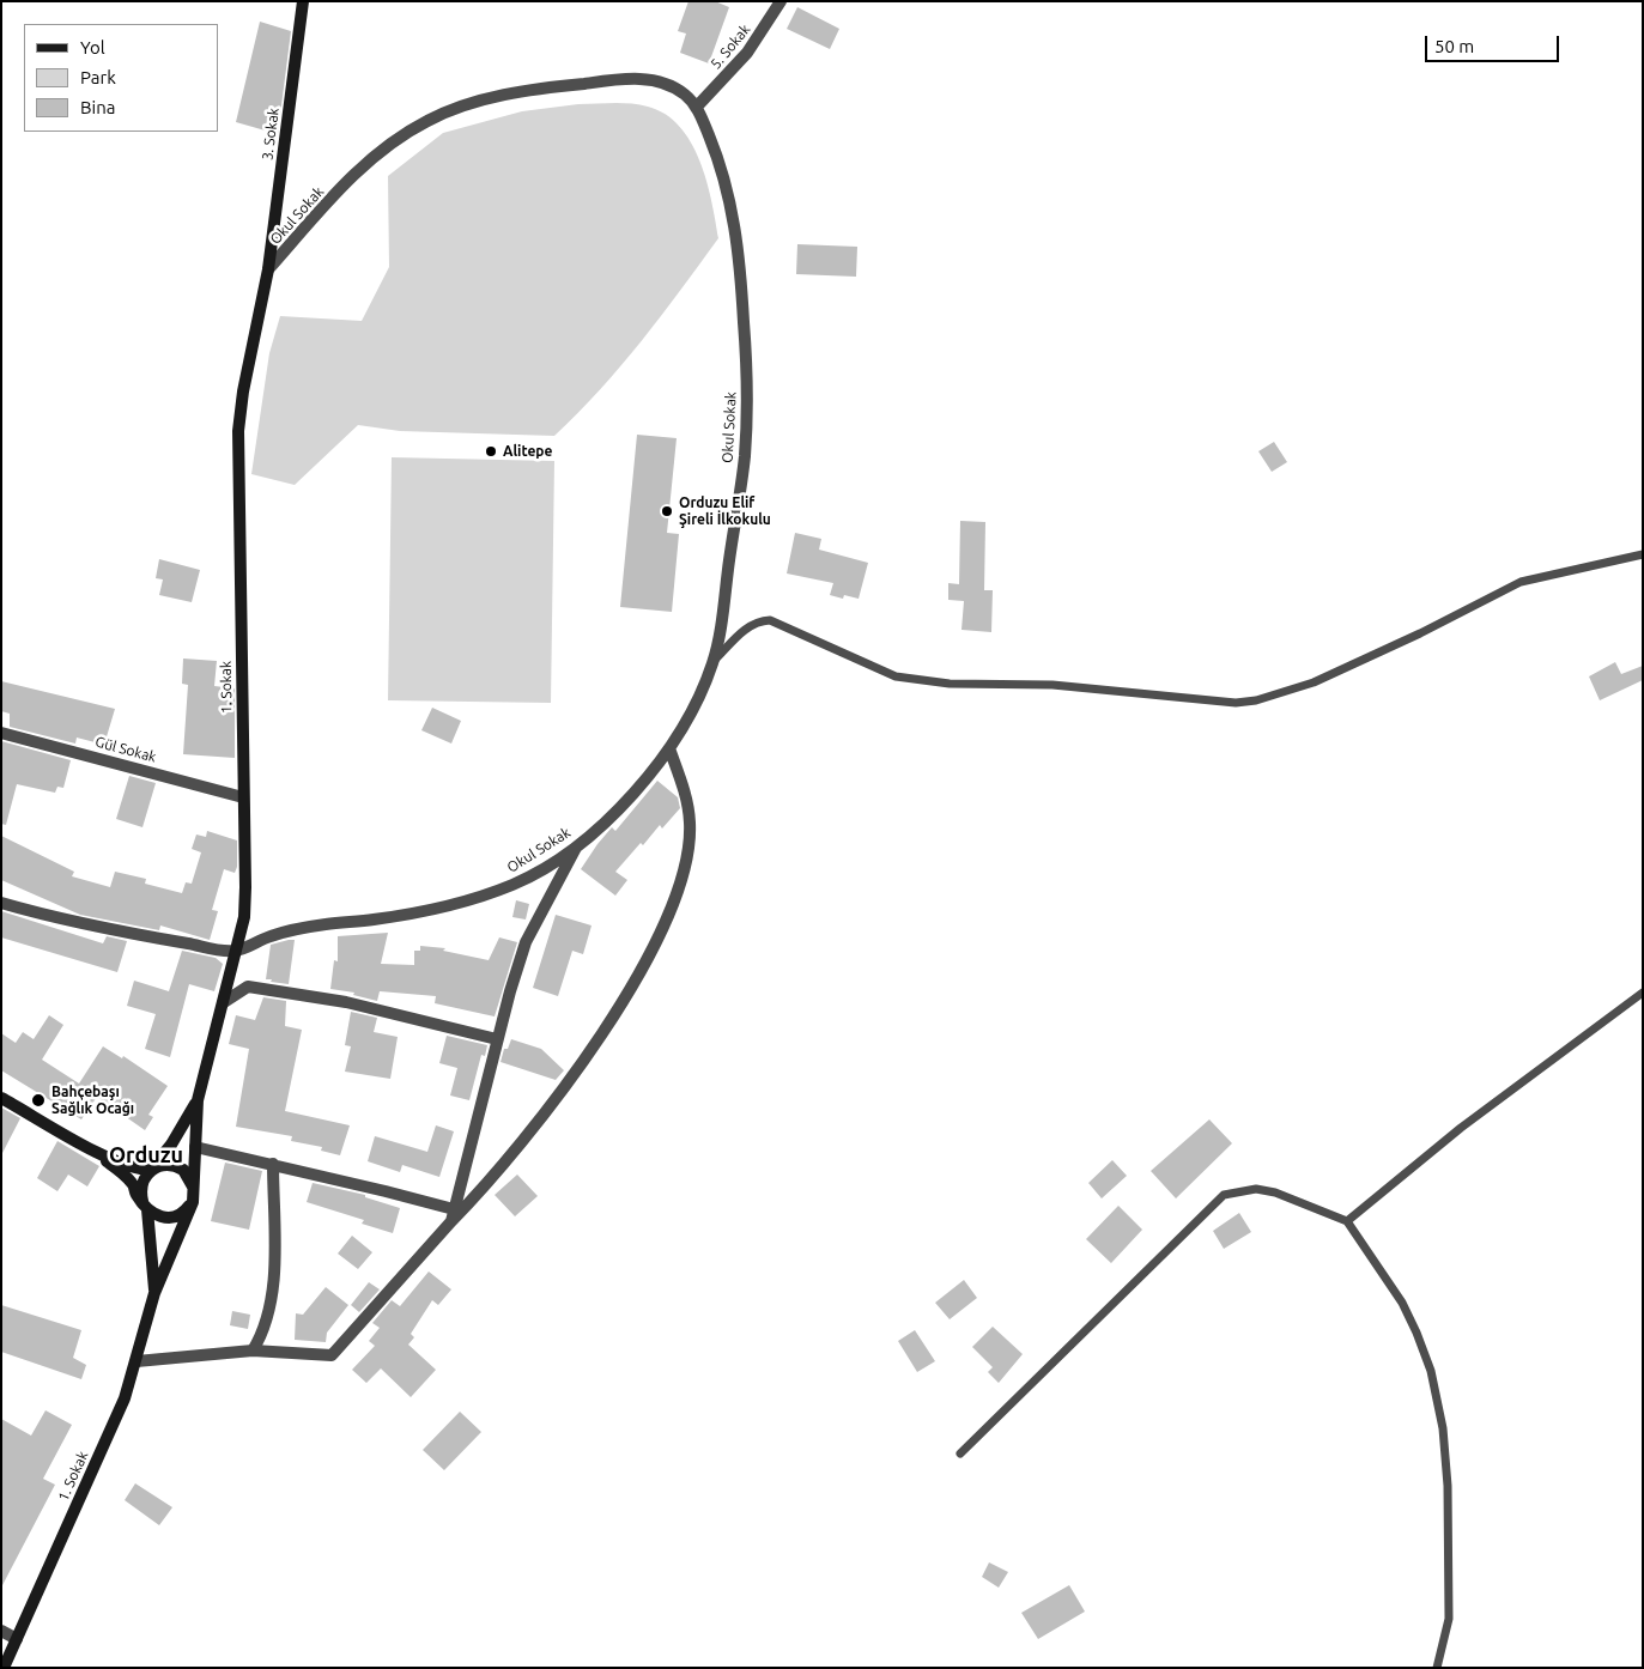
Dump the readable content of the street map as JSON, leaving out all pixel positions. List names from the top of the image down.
{
  "streets": {
    "street": [
      "5. Sokak",
      "3. Sokak",
      "Okul Sokak",
      "1. Sokak",
      "Gül Sokak"
    ]
  },
  "crossings": [
    ["5. Sokak", "Okul Sokak"],
    ["3. Sokak", "Okul Sokak"],
    ["3. Sokak", "1. Sokak"],
    ["Okul Sokak", "1. Sokak"],
    ["1. Sokak", "Gül Sokak"]
  ],
  "districts": ["Orduzu"],
  "places": ["Alitepe", "Orduzu Elif Şireli İlkokulu", "Bahçebaşı Sağlık Ocağı"],
  "legend": ["Yol", "Park", "Bina"],
  "scale_bar": "50 m"
}
